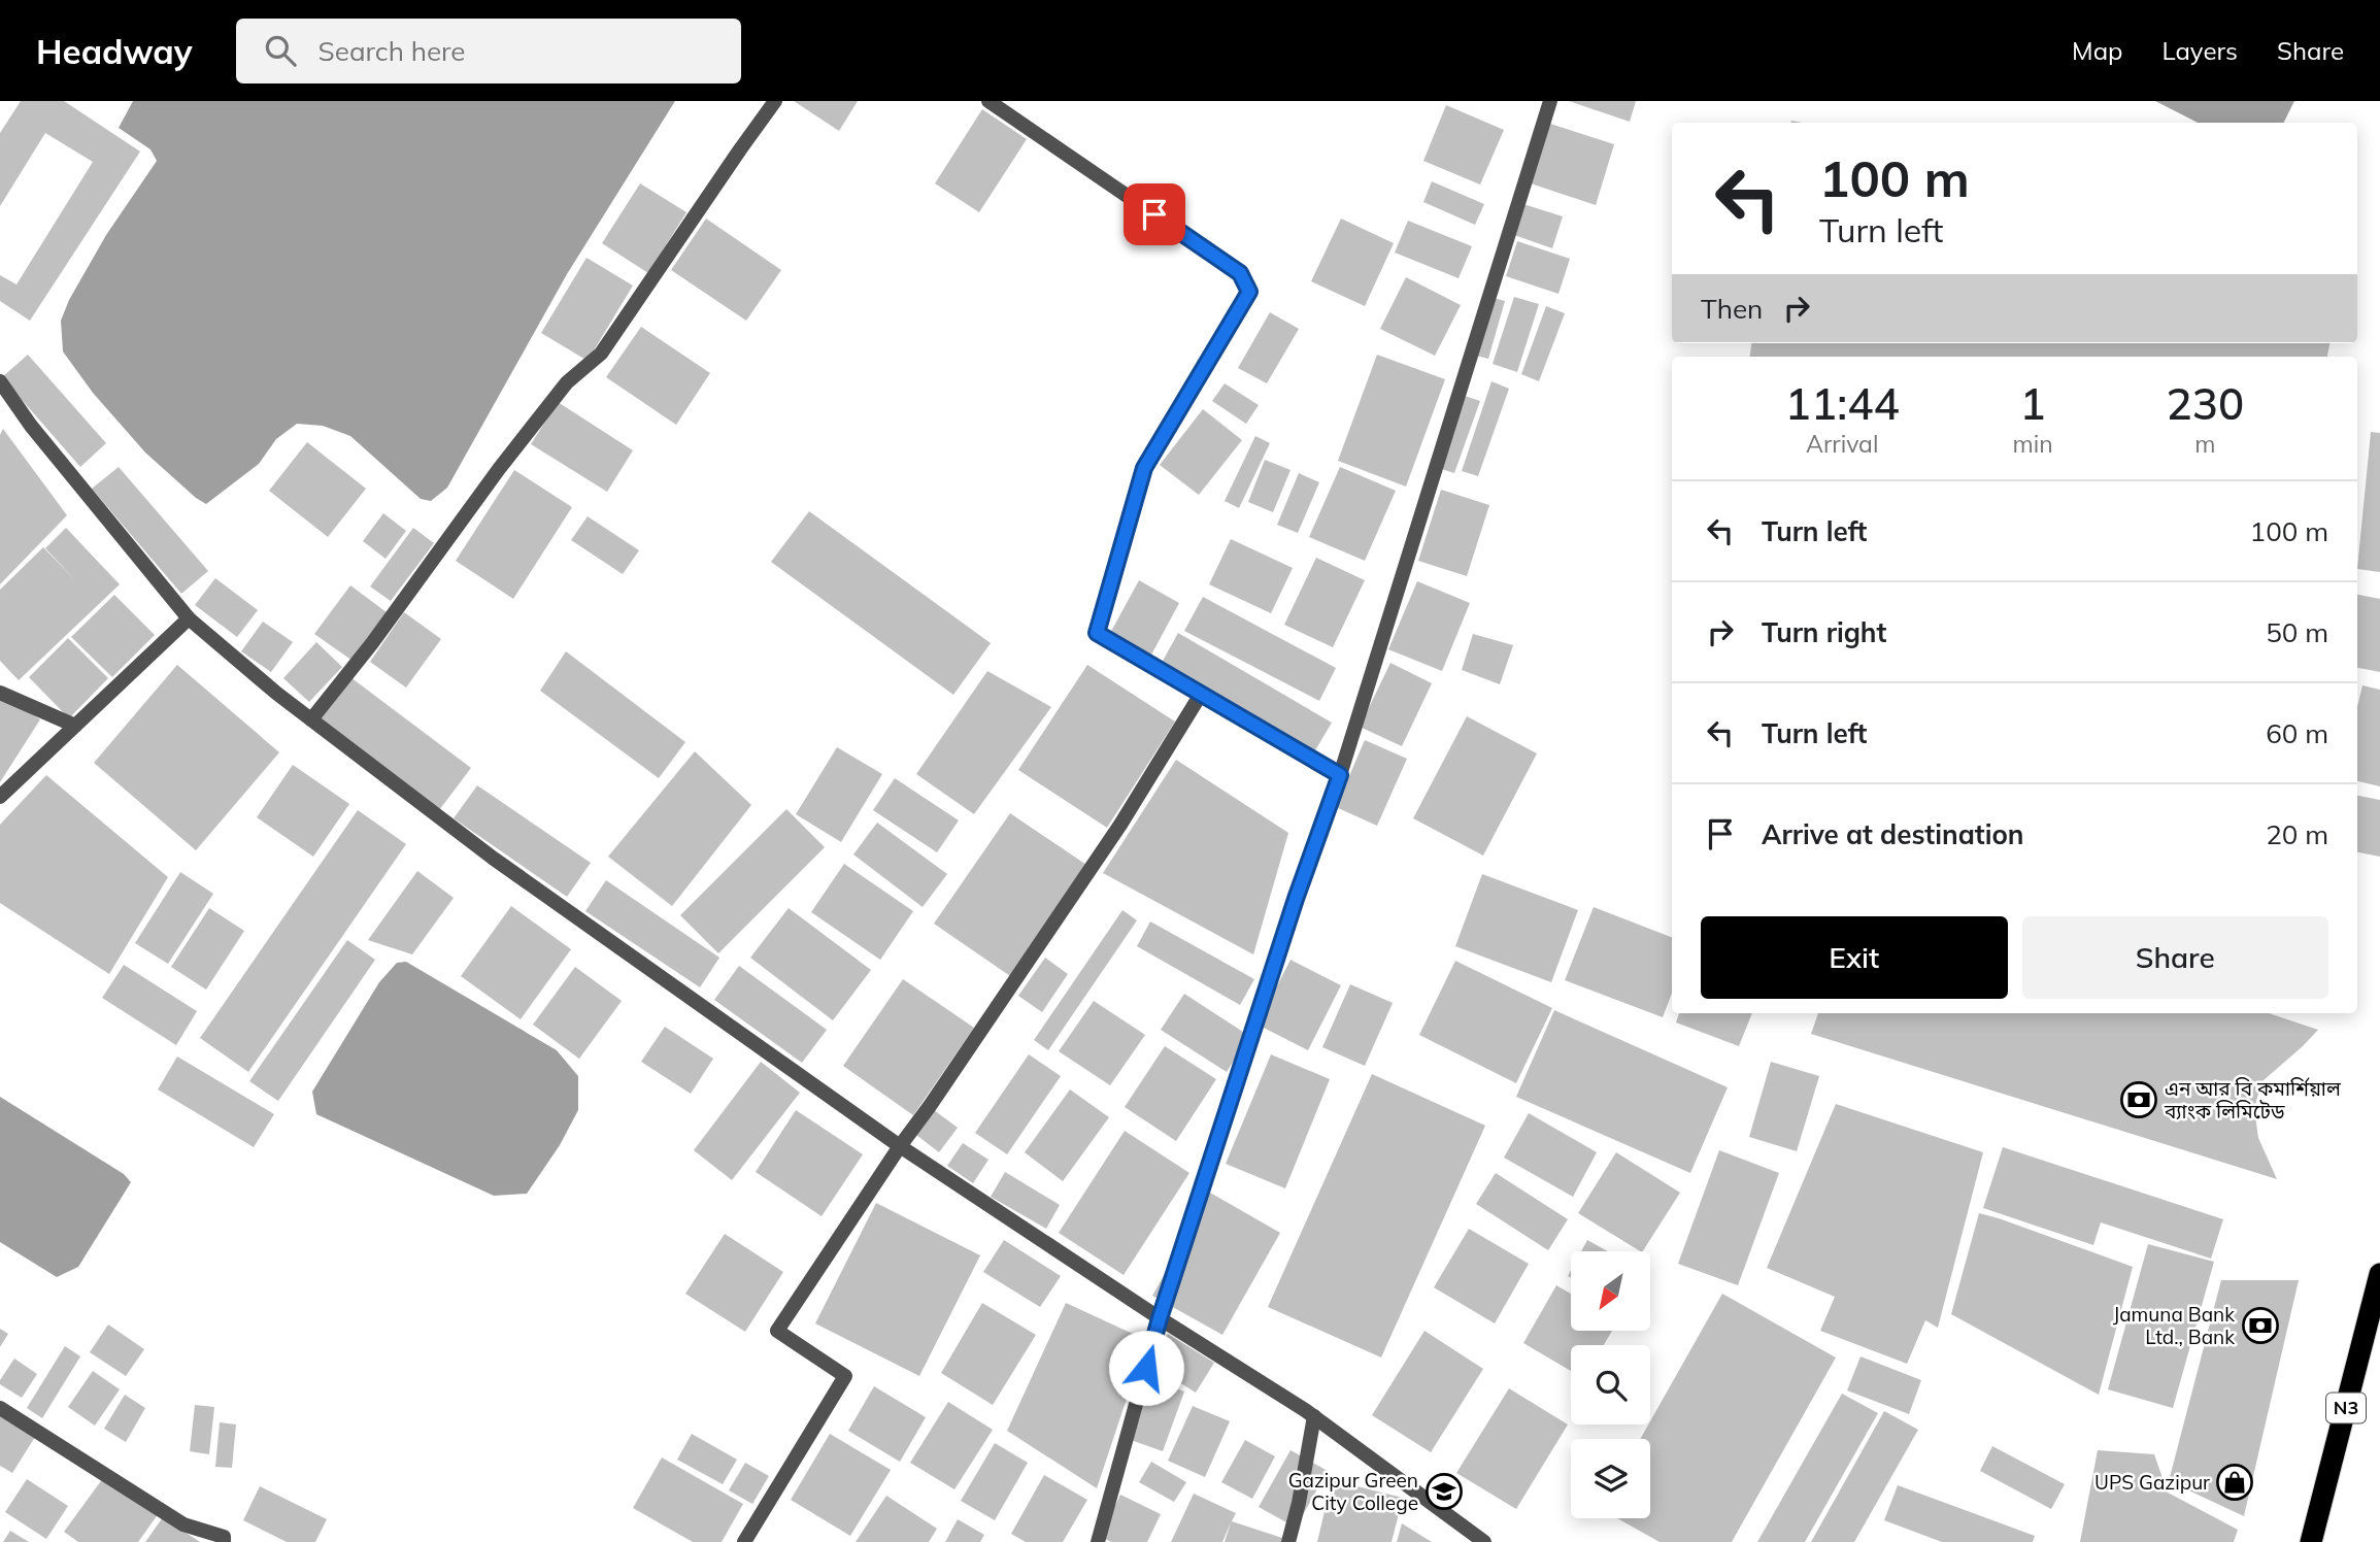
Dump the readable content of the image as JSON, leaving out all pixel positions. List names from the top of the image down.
{
  "streets": {
    "highway": ["N3"]
  },
  "places": {
    "bank": ["এন আর বি কমার্শিয়াল ব্যাংক লিমিটেড", "Jamuna Bank Ltd., Bank"],
    "shop": ["UPS Gazipur"],
    "school or university": ["Gazipur Green City College"]
  },
  "north": "bottom left",
  "page": {
    "header": "Headway",
    "search": "Search here",
    "nav": ["Map", "Layers", "Share"],
    "turn": ["100 m", "Turn left"],
    "then": "Then",
    "eta": [
      "11:44",
      "Arrival",
      "1",
      "min",
      "230",
      "m"
    ],
    "list": [
      {
        "name": "Turn left",
        "value": "100 m"
      },
      {
        "name": "Turn right",
        "value": "50 m"
      },
      {
        "name": "Turn left",
        "value": "60 m"
      },
      {
        "name": "Arrive at destination",
        "value": "20 m"
      }
    ],
    "buttons": ["Exit", "Share"]
  }
}
